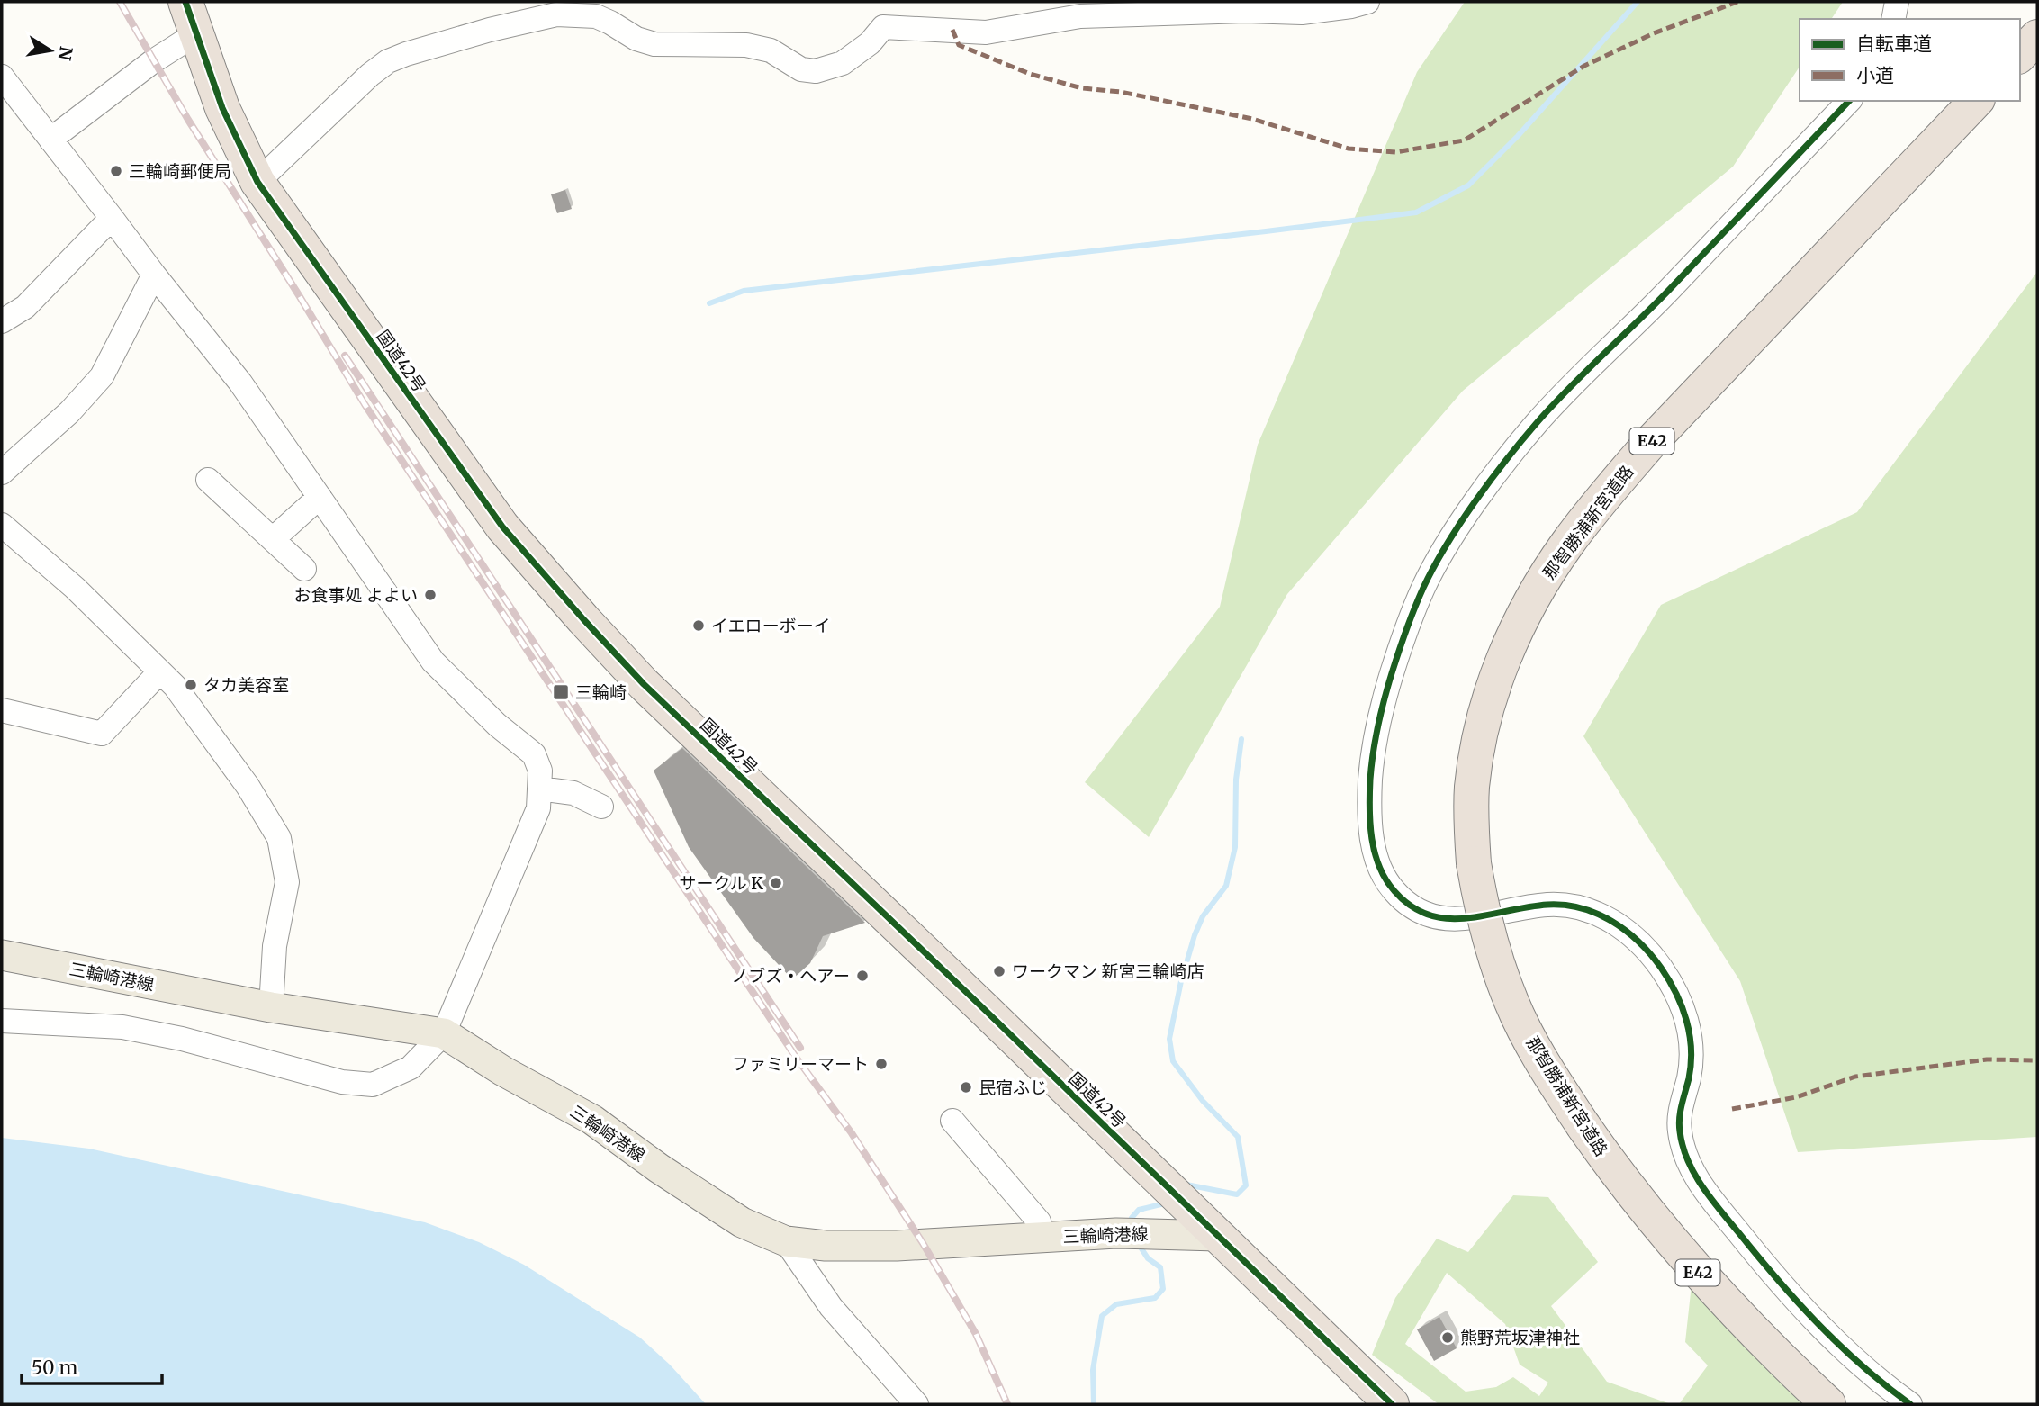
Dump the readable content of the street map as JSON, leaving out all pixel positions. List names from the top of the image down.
{
  "streets": {
    "highway": ["国道42号", "E42", "那智勝浦新宮道路"],
    "main road": ["三輪崎港線"]
  },
  "crossings": [
    ["国道42号", "三輪崎港線"]
  ],
  "places": {
    "other": [
      "三輪崎郵便局",
      "お食事処 よよい",
      "イエローボーイ",
      "タカ美容室",
      "サークル K",
      "ワークマン 新宮三輪崎店",
      "ノブズ・ヘアー",
      "ファミリーマート",
      "民宿ふじ",
      "熊野荒坂津神社"
    ],
    "transit": ["三輪崎"]
  },
  "legend": ["自転車道", "小道"],
  "scale_bar": "50 m",
  "north": "right"
}
